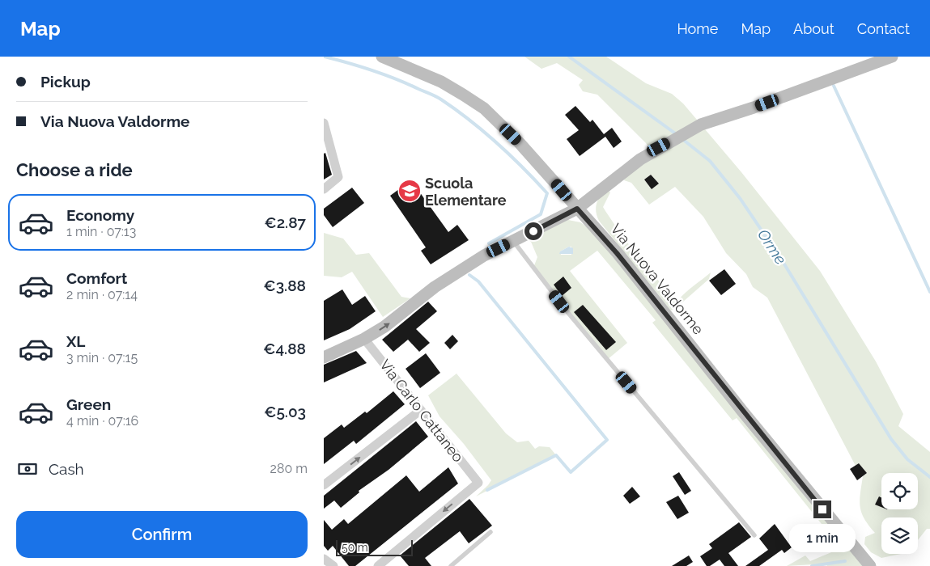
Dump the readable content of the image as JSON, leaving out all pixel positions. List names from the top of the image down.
{
  "streets": {
    "main road": ["Via Nuova Valdorme"],
    "street": ["Via Carlo Cattaneo"]
  },
  "water": ["Orme"],
  "places": {
    "school or university": ["Scuola Elementare"]
  },
  "scale_bar": "50 m",
  "page": {
    "header": "Map",
    "nav": [
      "Home",
      "Map",
      "About",
      "Contact"
    ],
    "banner": ["Pickup", "Via Nuova Valdorme"],
    "heading": "Choose a ride",
    "list": [
      {
        "name": "Economy",
        "note": "1 min · 07:13",
        "value": "€2.87"
      },
      {
        "name": "Comfort",
        "note": "2 min · 07:14",
        "value": "€3.88"
      },
      {
        "name": "XL",
        "note": "3 min · 07:15",
        "value": "€4.88"
      },
      {
        "name": "Green",
        "note": "4 min · 07:16",
        "value": "€5.03"
      }
    ],
    "pay": ["Cash", "280 m"],
    "buttons": "Confirm",
    "bubble": "1 min",
    "scale": "50 m"
  }
}
